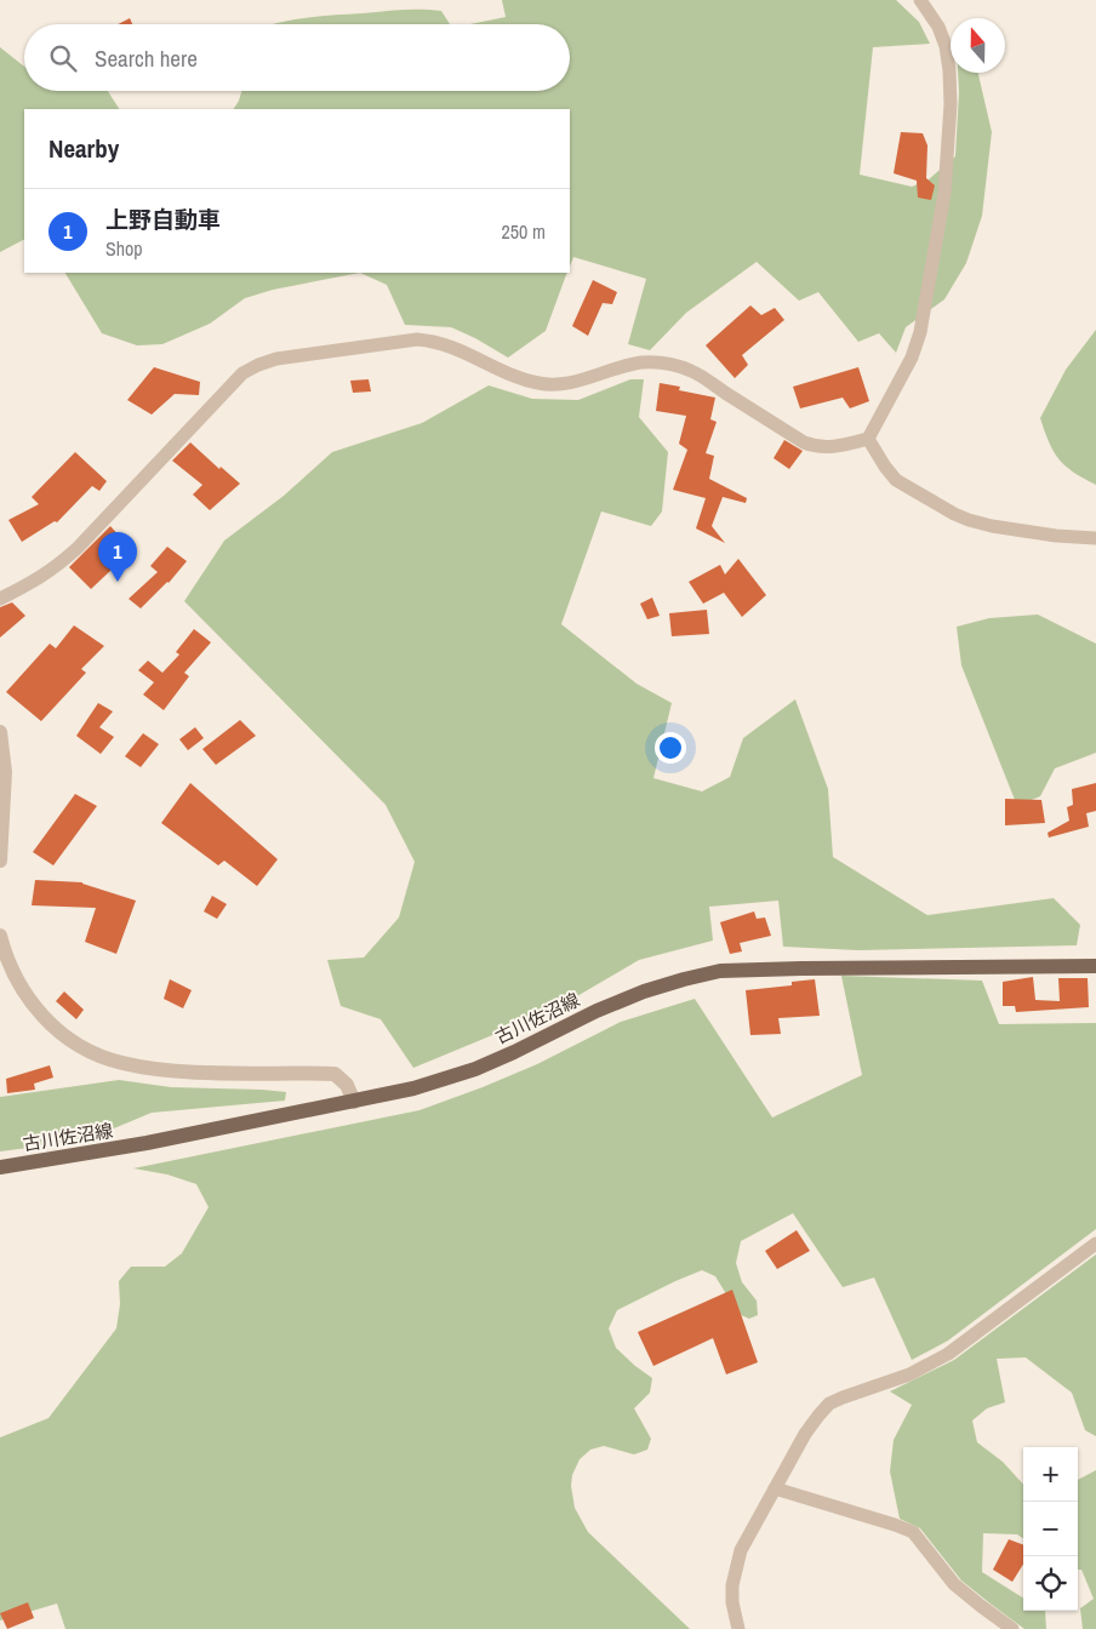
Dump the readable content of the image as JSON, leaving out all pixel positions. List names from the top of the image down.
{
  "streets": {
    "main road": ["古川佐沼線"]
  },
  "north": "top",
  "page": {
    "search": "Search here",
    "heading": "Nearby",
    "list": [
      {
        "mark": "1",
        "name": "上野自動車",
        "note": "Shop",
        "value": "250 m"
      }
    ],
    "pins": "1",
    "map_buttons": ["+", "−"]
  }
}
